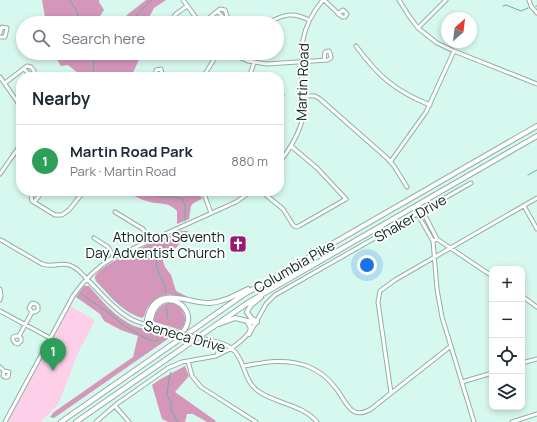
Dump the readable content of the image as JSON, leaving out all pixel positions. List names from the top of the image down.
{
  "streets": {
    "highway": ["Columbia Pike"],
    "street": ["Martin Road", "Shaker Drive", "Seneca Drive"]
  },
  "crossings": [
    ["Shaker Drive", "Seneca Drive"]
  ],
  "places": {
    "church": ["Atholton Seventh Day Adventist Church"]
  },
  "north": "top right",
  "page": {
    "search": "Search here",
    "heading": "Nearby",
    "list": [
      {
        "mark": "1",
        "name": "Martin Road Park",
        "note": "Park · Martin Road",
        "value": "880 m"
      }
    ],
    "map_buttons": ["+", "−"],
    "pins": "1"
  }
}
